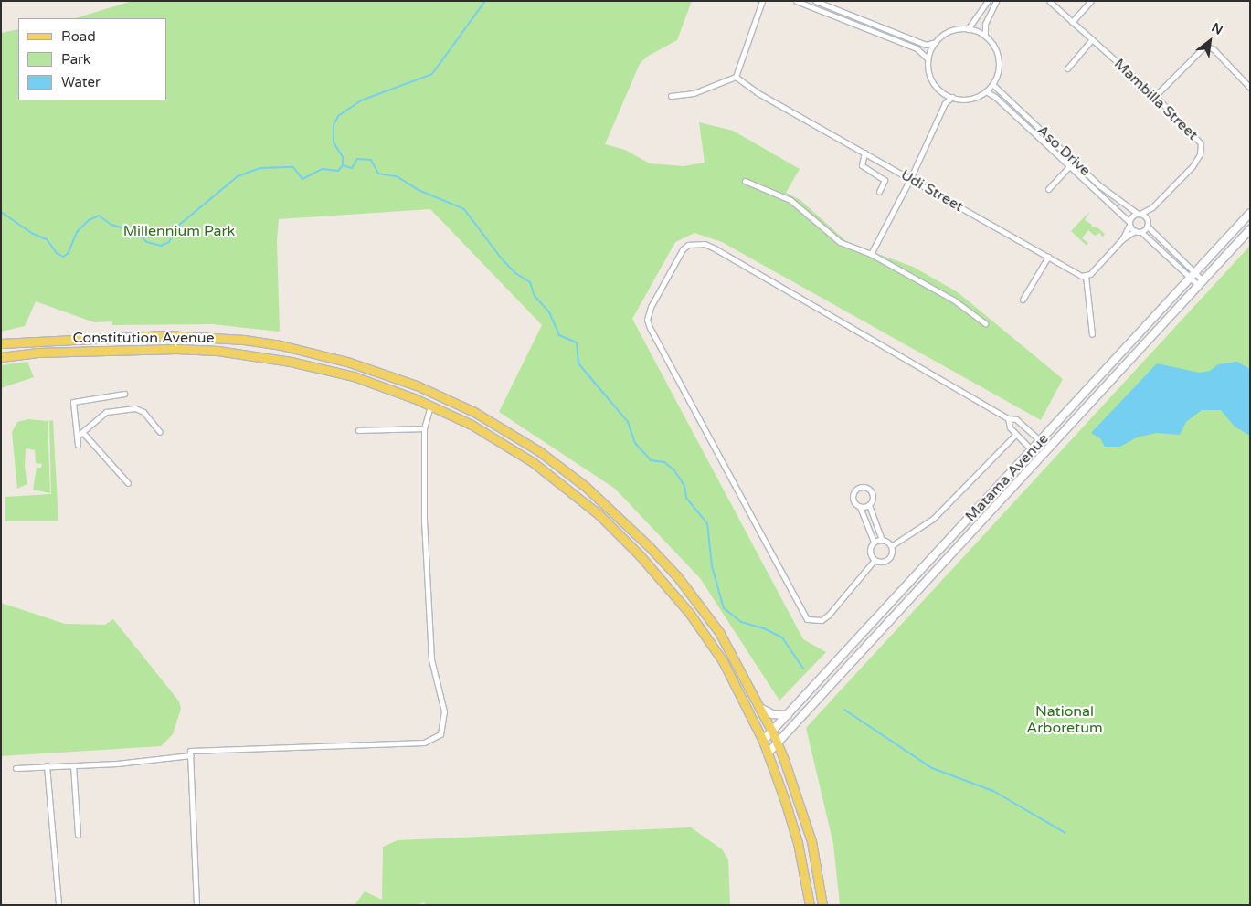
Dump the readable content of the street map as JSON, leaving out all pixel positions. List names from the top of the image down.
{
  "streets": {
    "main road": ["Constitution Avenue", "Matama Avenue"],
    "street": ["Mambilla Street", "Aso Drive", "Udi Street"]
  },
  "crossings": [
    ["Constitution Avenue", "Matama Avenue"]
  ],
  "parks": ["Millennium Park", "National Arboretum"],
  "legend": ["Road", "Park", "Water"],
  "north": "top right"
}
